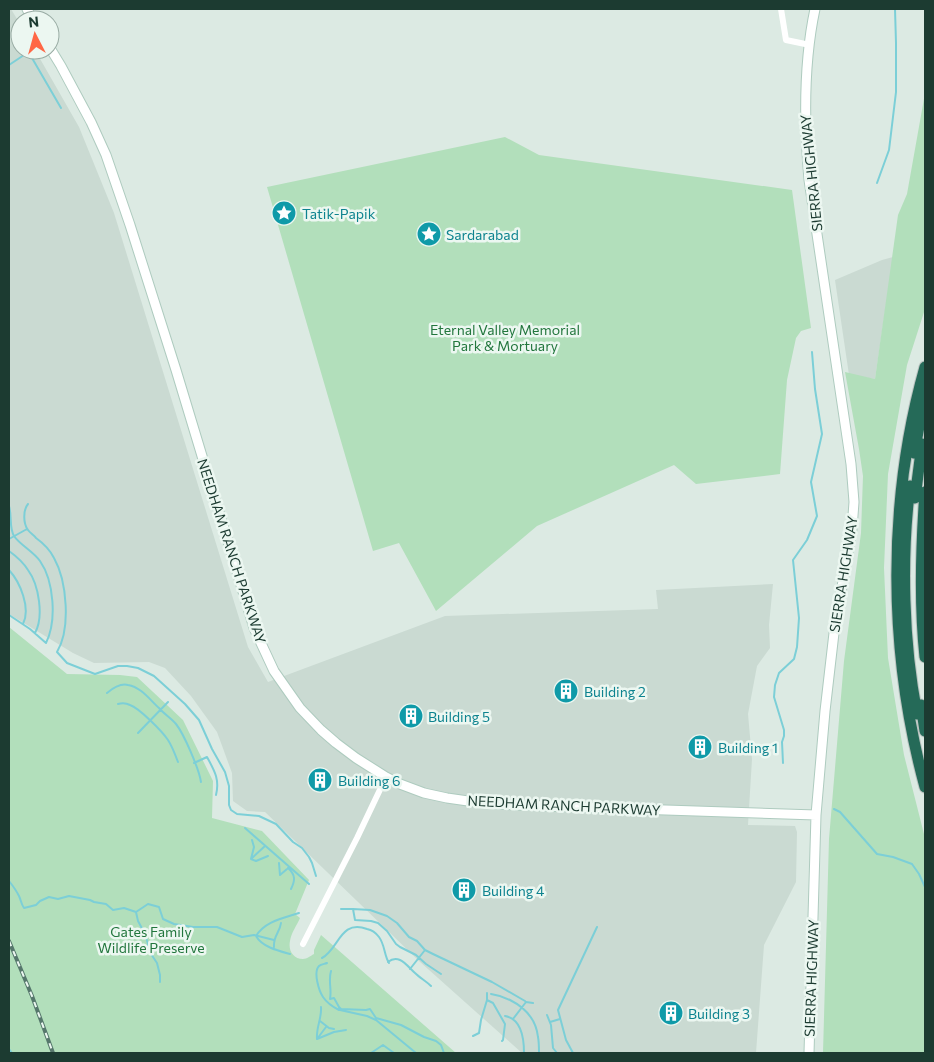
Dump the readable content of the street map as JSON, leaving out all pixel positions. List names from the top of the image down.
{
  "streets": {
    "street": ["SIERRA HIGHWAY", "NEEDHAM RANCH PARKWAY"]
  },
  "crossings": [
    ["SIERRA HIGHWAY", "NEEDHAM RANCH PARKWAY"]
  ],
  "parks": ["Eternal Valley Memorial Park & Mortuary", "Gates Family Wildlife Preserve"],
  "places": {
    "place": ["Tatik-Papik", "Sardarabad"],
    "building": [
      "Building 2",
      "Building 5",
      "Building 1",
      "Building 6",
      "Building 4",
      "Building 3"
    ]
  },
  "north": "top"
}
